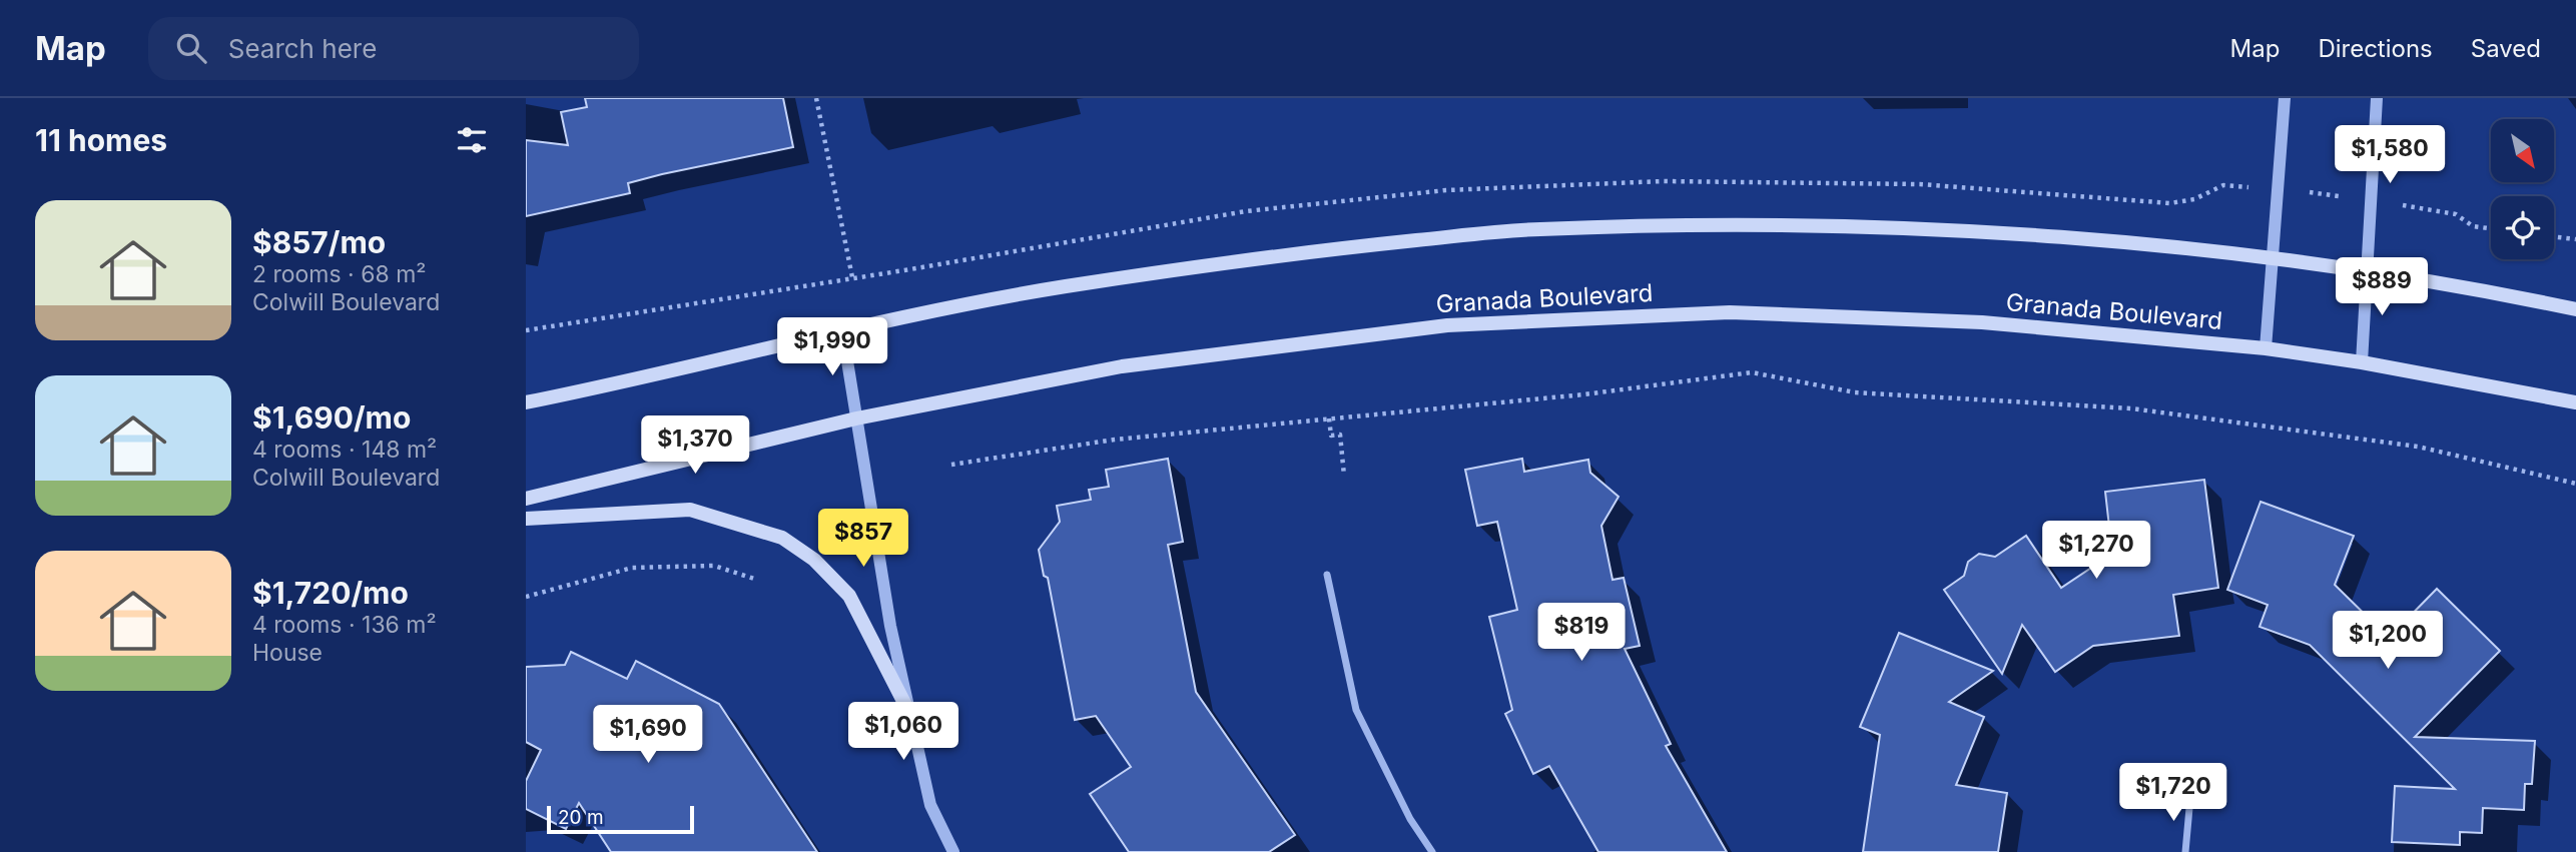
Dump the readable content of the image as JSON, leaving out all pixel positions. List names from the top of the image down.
{
  "streets": {
    "main road": ["Granada Boulevard"]
  },
  "scale_bar": "20 m",
  "north": "bottom right",
  "page": {
    "header": "Map",
    "search": "Search here",
    "nav": ["Map", "Directions", "Saved"],
    "heading": "11 homes",
    "price": [
      "$1,580",
      "$889",
      "$1,990",
      "$1,370",
      "$857",
      "$1,270",
      "$819",
      "$1,200",
      "$1,060",
      "$1,690",
      "$1,720"
    ],
    "list": [
      {
        "name": "$857/mo",
        "note": "2 rooms · 68 m² · Colwill Boulevard"
      },
      {
        "name": "$1,690/mo",
        "note": "4 rooms · 148 m² · Colwill Boulevard"
      },
      {
        "name": "$1,720/mo",
        "note": "4 rooms · 136 m² · House"
      }
    ],
    "scale": "20 m"
  }
}
